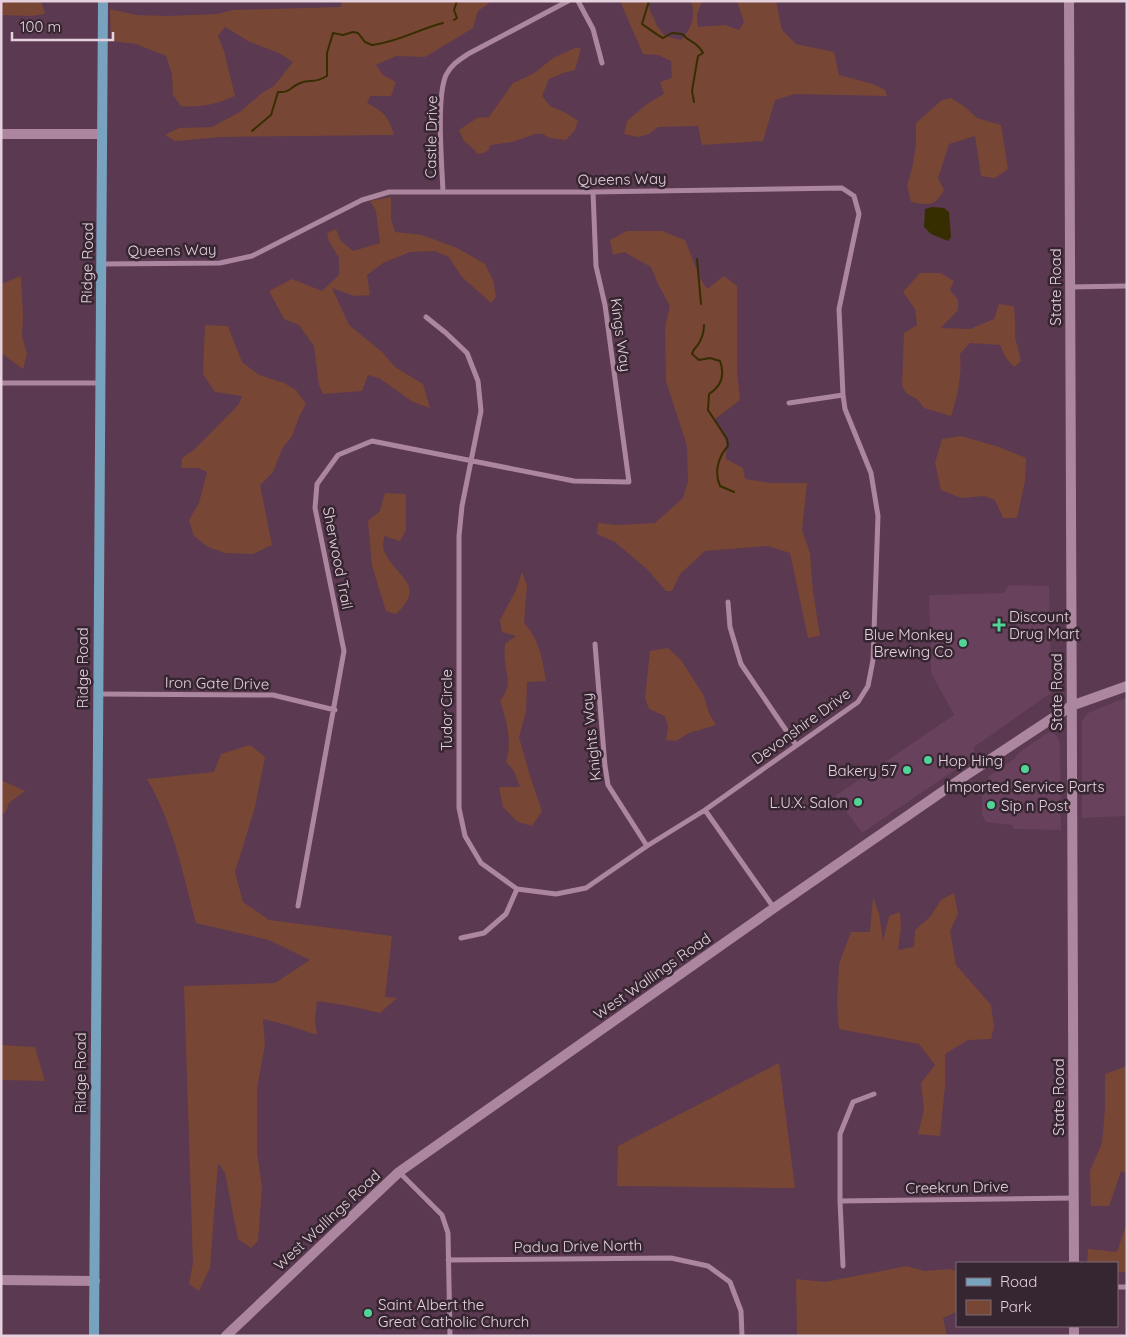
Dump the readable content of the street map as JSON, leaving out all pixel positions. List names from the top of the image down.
{
  "streets": {
    "main road": ["Ridge Road"],
    "street": [
      "Castle Drive",
      "Queens Way",
      "State Road",
      "Kings Way",
      "Sherwood Trail",
      "Iron Gate Drive",
      "Tudor Circle",
      "Devonshire Drive",
      "Knights Way",
      "West Wallings Road",
      "Creekrun Drive",
      "Padua Drive North"
    ]
  },
  "crossings": [
    ["Castle Drive", "Queens Way"],
    ["Queens Way", "Ridge Road"],
    ["Queens Way", "Kings Way"],
    ["Queens Way", "Devonshire Drive"],
    ["Ridge Road", "Iron Gate Drive"],
    ["State Road", "West Wallings Road"],
    ["State Road", "Creekrun Drive"],
    ["Kings Way", "Sherwood Trail"],
    ["Sherwood Trail", "Iron Gate Drive"],
    ["Sherwood Trail", "Tudor Circle"],
    ["Tudor Circle", "Devonshire Drive"],
    ["Tudor Circle", "Knights Way"]
  ],
  "places": {
    "health": ["Discount Drug Mart"],
    "other": [
      "Blue Monkey Brewing Co",
      "Hop Hing",
      "Imported Service Parts",
      "Bakery 57",
      "L.U.X. Salon",
      "Sip n Post",
      "Saint Albert the Great Catholic Church"
    ]
  },
  "legend": ["Road", "Park"],
  "scale_bar": "100 m"
}
